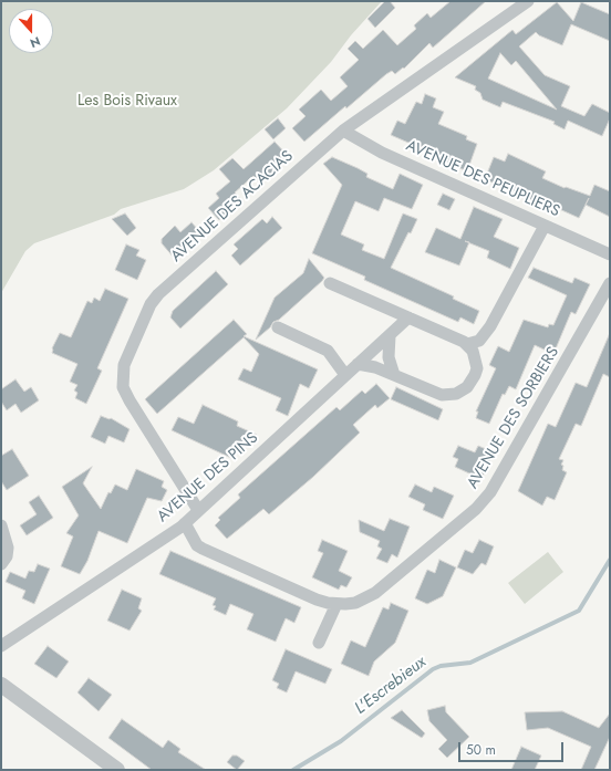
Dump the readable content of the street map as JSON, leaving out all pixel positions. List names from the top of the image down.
{
  "streets": {
    "street": [
      "AVENUE DES PEUPLIERS",
      "AVENUE DES ACACIAS",
      "AVENUE DES SORBIERS",
      "AVENUE DES PINS"
    ]
  },
  "crossings": [
    ["AVENUE DES PEUPLIERS", "AVENUE DES ACACIAS"],
    ["AVENUE DES ACACIAS", "AVENUE DES PINS"],
    ["AVENUE DES SORBIERS", "AVENUE DES PINS"]
  ],
  "water": ["L'Escrebieux"],
  "parks": ["Les Bois Rivaux"],
  "scale_bar": "50 m",
  "north": "bottom"
}
